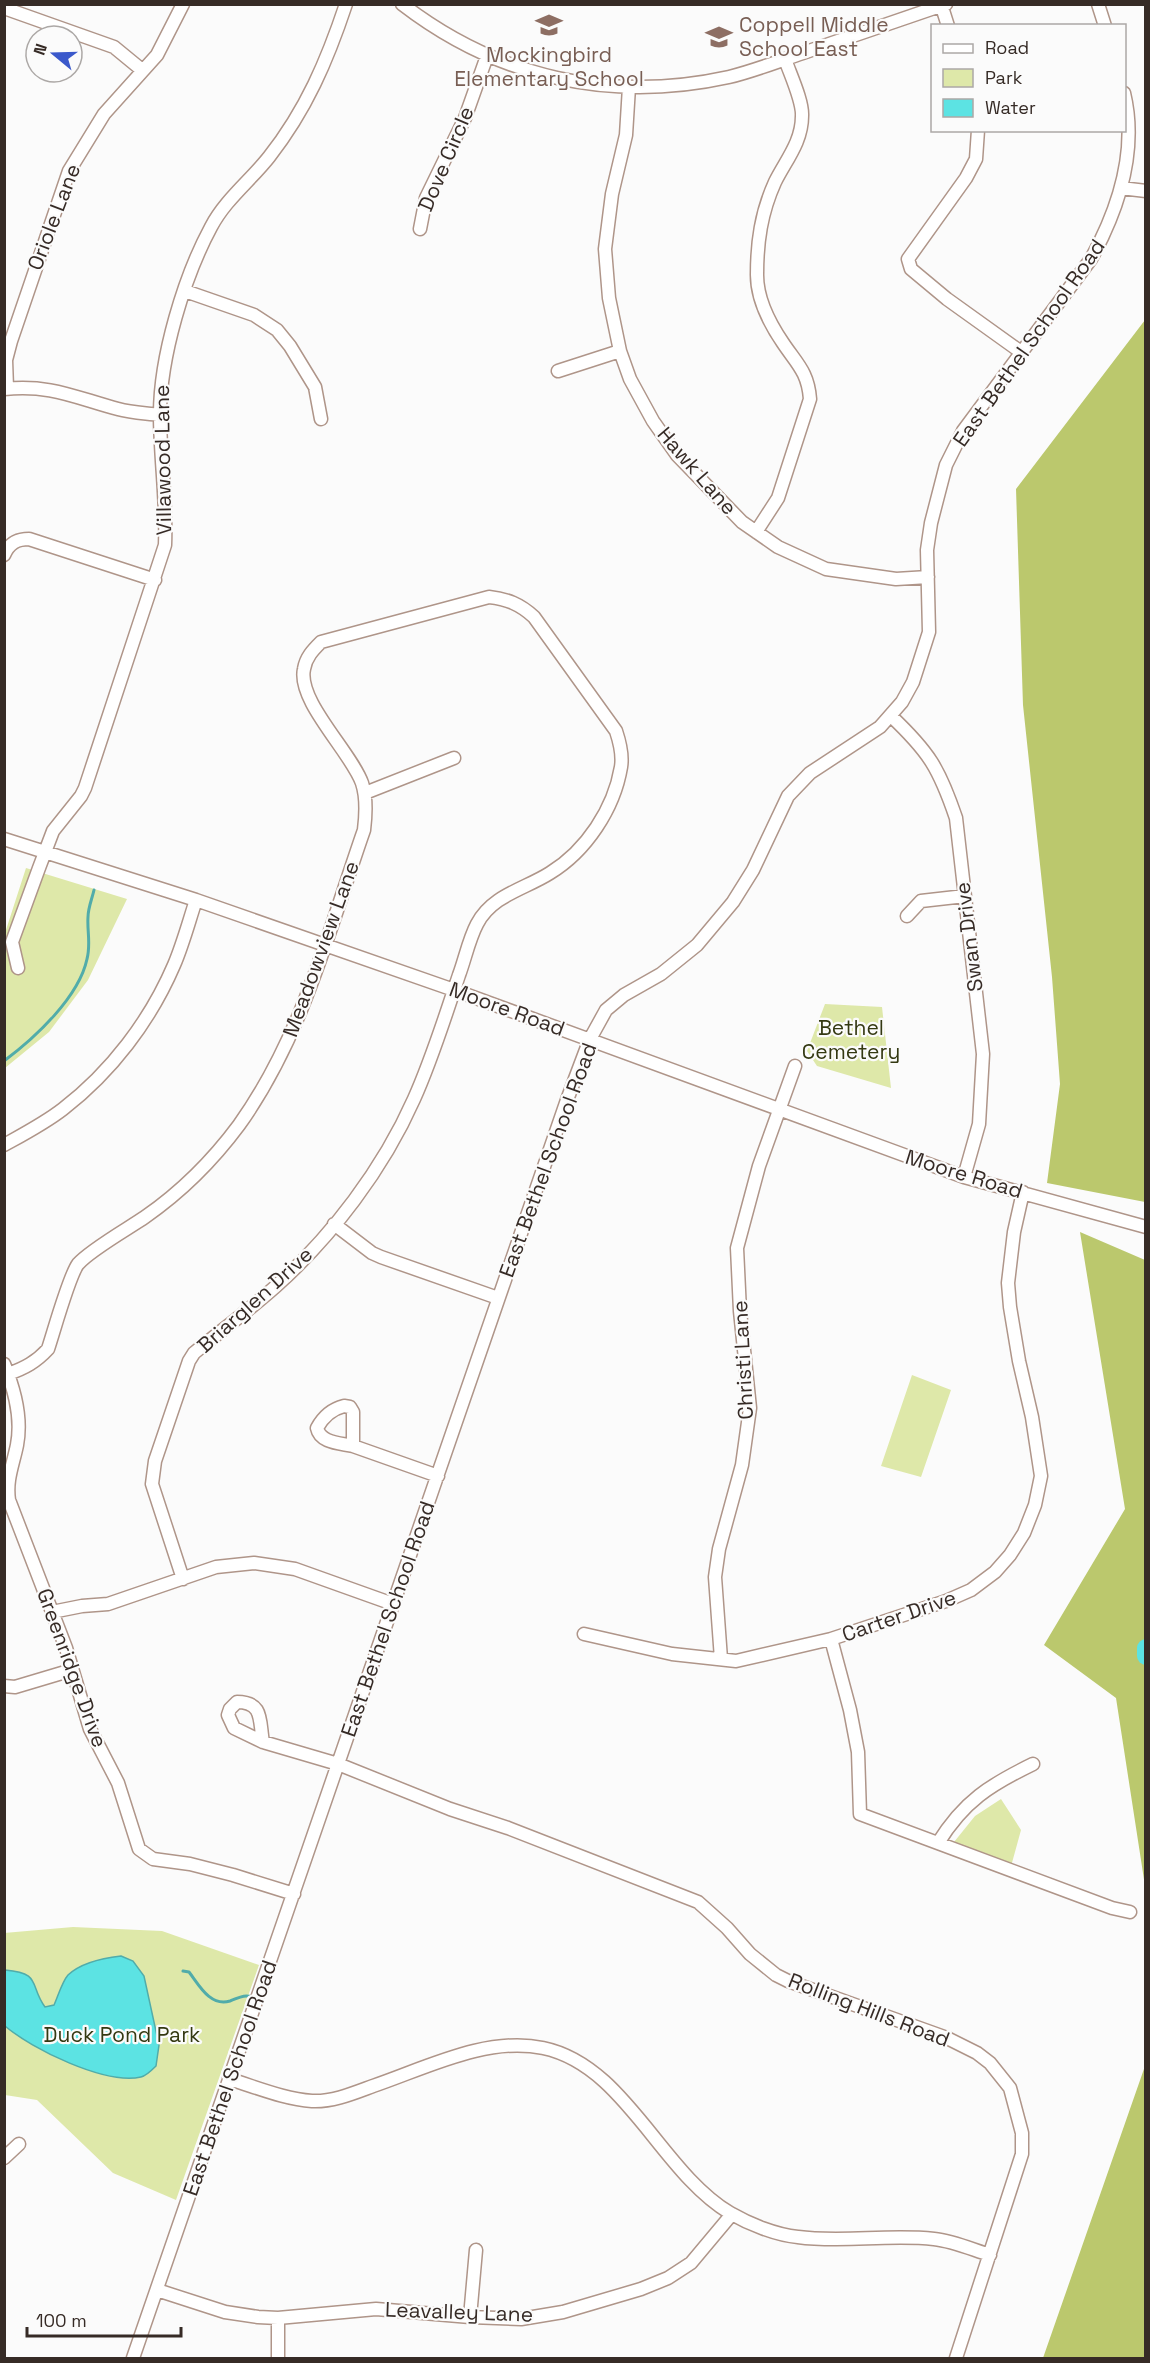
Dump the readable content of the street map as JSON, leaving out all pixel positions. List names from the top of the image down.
{
  "streets": {
    "street": [
      "Dove Circle",
      "Oriole Lane",
      "East Bethel School Road",
      "Villawood Lane",
      "Hawk Lane",
      "Swan Drive",
      "Meadowview Lane",
      "Moore Road",
      "Briarglen Drive",
      "Christi Lane",
      "Carter Drive",
      "Greenridge Drive",
      "Rolling Hills Road",
      "Leavalley Lane"
    ]
  },
  "crossings": [
    ["East Bethel School Road", "Hawk Lane"],
    ["East Bethel School Road", "Swan Drive"],
    ["East Bethel School Road", "Moore Road"],
    ["East Bethel School Road", "Greenridge Drive"],
    ["East Bethel School Road", "Rolling Hills Road"],
    ["East Bethel School Road", "Leavalley Lane"],
    ["Villawood Lane", "Moore Road"],
    ["Swan Drive", "Moore Road"],
    ["Meadowview Lane", "Moore Road"],
    ["Meadowview Lane", "Briarglen Drive"],
    ["Meadowview Lane", "Greenridge Drive"],
    ["Moore Road", "Briarglen Drive"],
    ["Moore Road", "Christi Lane"],
    ["Moore Road", "Carter Drive"],
    ["Christi Lane", "Carter Drive"]
  ],
  "parks": ["Bethel Cemetery", "Duck Pond Park"],
  "places": {
    "school or university": ["Mockingbird Elementary School", "Coppell Middle School East"]
  },
  "legend": ["Road", "Park", "Water"],
  "scale_bar": "100 m",
  "north": "left"
}
